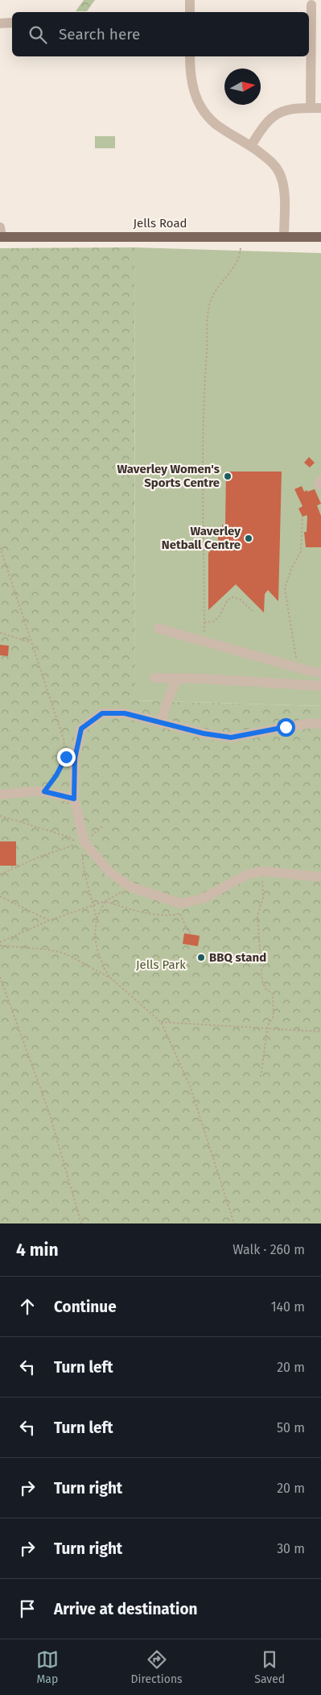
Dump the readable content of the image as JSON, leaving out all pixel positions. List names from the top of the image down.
{
  "streets": {
    "main road": ["Jells Road"]
  },
  "parks": ["Jells Park"],
  "places": ["Waverley Women's Sports Centre", "Waverley Netball Centre", "BBQ stand"],
  "north": "right",
  "page": {
    "search": "Search here",
    "heading": ["4 min", "Walk · 260 m"],
    "list": [
      ["Continue", "140 m"],
      ["Turn left", "20 m"],
      ["Turn left", "50 m"],
      ["Turn right", "20 m"],
      ["Turn right", "30 m"],
      "Arrive at destination"
    ],
    "nav": ["Map", "Directions", "Saved"]
  }
}
